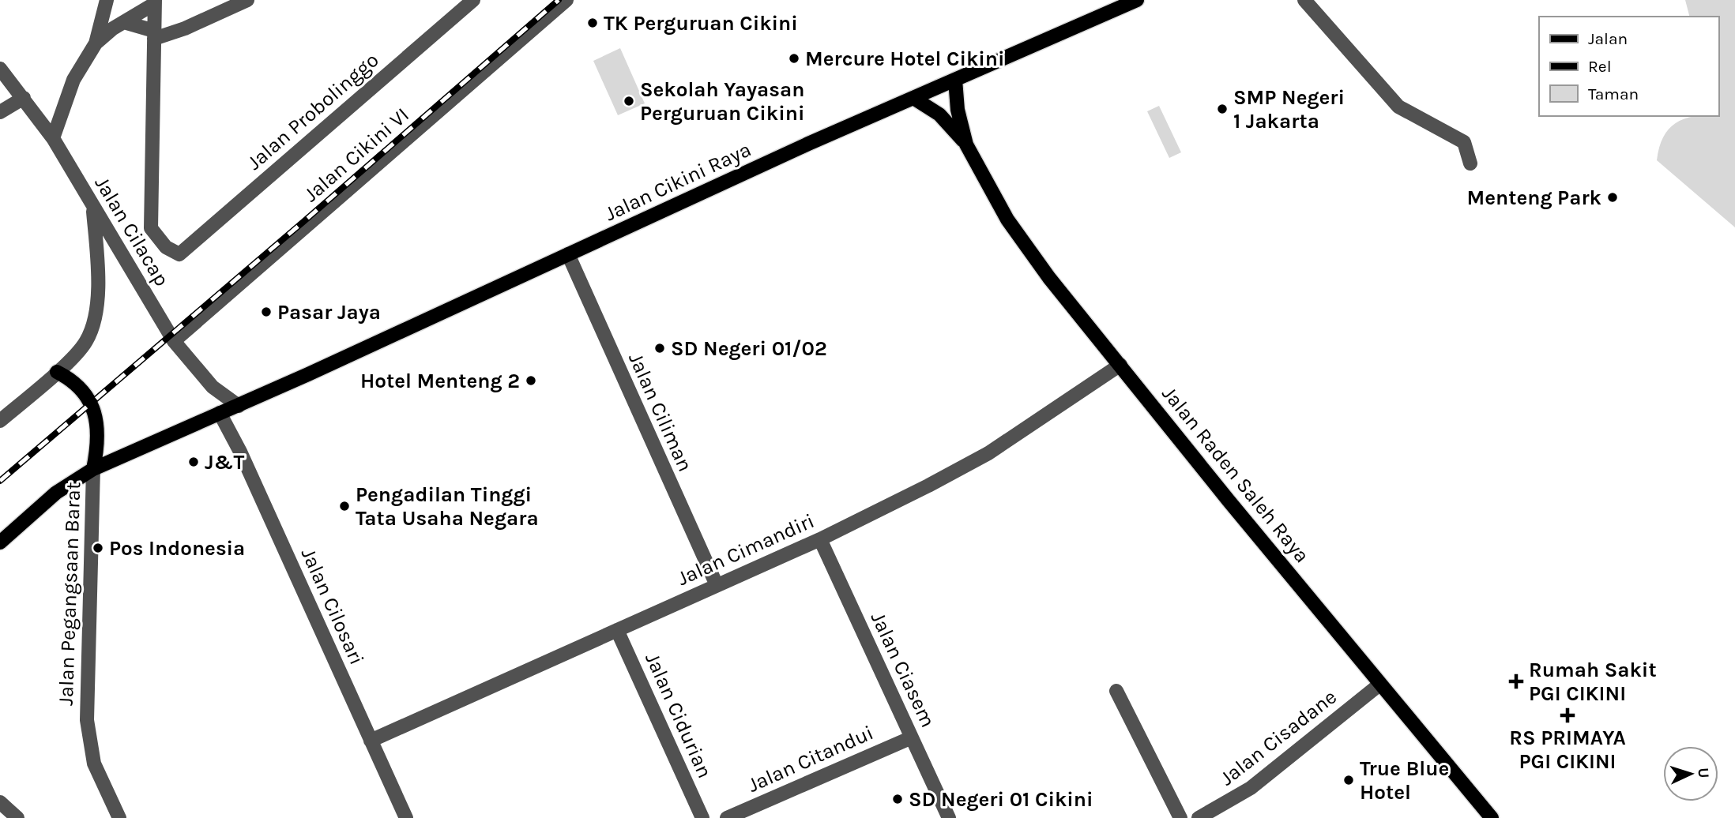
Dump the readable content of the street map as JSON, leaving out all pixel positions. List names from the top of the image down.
{
  "streets": {
    "main road": ["Jalan Cikini Raya", "Jalan Raden Saleh Raya"],
    "street": [
      "Jalan Probolinggo",
      "Jalan Cikini VI",
      "Jalan Cilacap",
      "Jalan Ciliman",
      "Jalan Cimandiri",
      "Jalan Pegangsaan Barat",
      "Jalan Cilosari",
      "Jalan Ciasem",
      "Jalan Cidurian",
      "Jalan Cisadane",
      "Jalan Citandui"
    ]
  },
  "crossings": [
    ["Jalan Cikini VI", "Jalan Cilacap"],
    ["Jalan Cikini Raya", "Jalan Cilacap"],
    ["Jalan Cikini Raya", "Jalan Ciliman"],
    ["Jalan Cikini Raya", "Jalan Raden Saleh Raya"],
    ["Jalan Cikini Raya", "Jalan Pegangsaan Barat"],
    ["Jalan Cikini Raya", "Jalan Cilosari"],
    ["Jalan Ciliman", "Jalan Cimandiri"],
    ["Jalan Raden Saleh Raya", "Jalan Cimandiri"],
    ["Jalan Raden Saleh Raya", "Jalan Cisadane"],
    ["Jalan Cimandiri", "Jalan Cilosari"],
    ["Jalan Cimandiri", "Jalan Ciasem"],
    ["Jalan Cimandiri", "Jalan Cidurian"],
    ["Jalan Ciasem", "Jalan Citandui"]
  ],
  "places": {
    "other": [
      "TK Perguruan Cikini",
      "Mercure Hotel Cikini",
      "Sekolah Yayasan Perguruan Cikini",
      "SMP Negeri 1 Jakarta",
      "Menteng Park",
      "Pasar Jaya",
      "SD Negeri 01/02",
      "Hotel Menteng 2",
      "J&T",
      "Pengadilan Tinggi Tata Usaha Negara",
      "Pos Indonesia",
      "True Blue Hotel",
      "SD Negeri 01 Cikini"
    ],
    "health": ["Rumah Sakit PGI CIKINI", "RS PRIMAYA PGI CIKINI"]
  },
  "legend": ["Jalan", "Rel", "Taman"],
  "north": "right"
}
